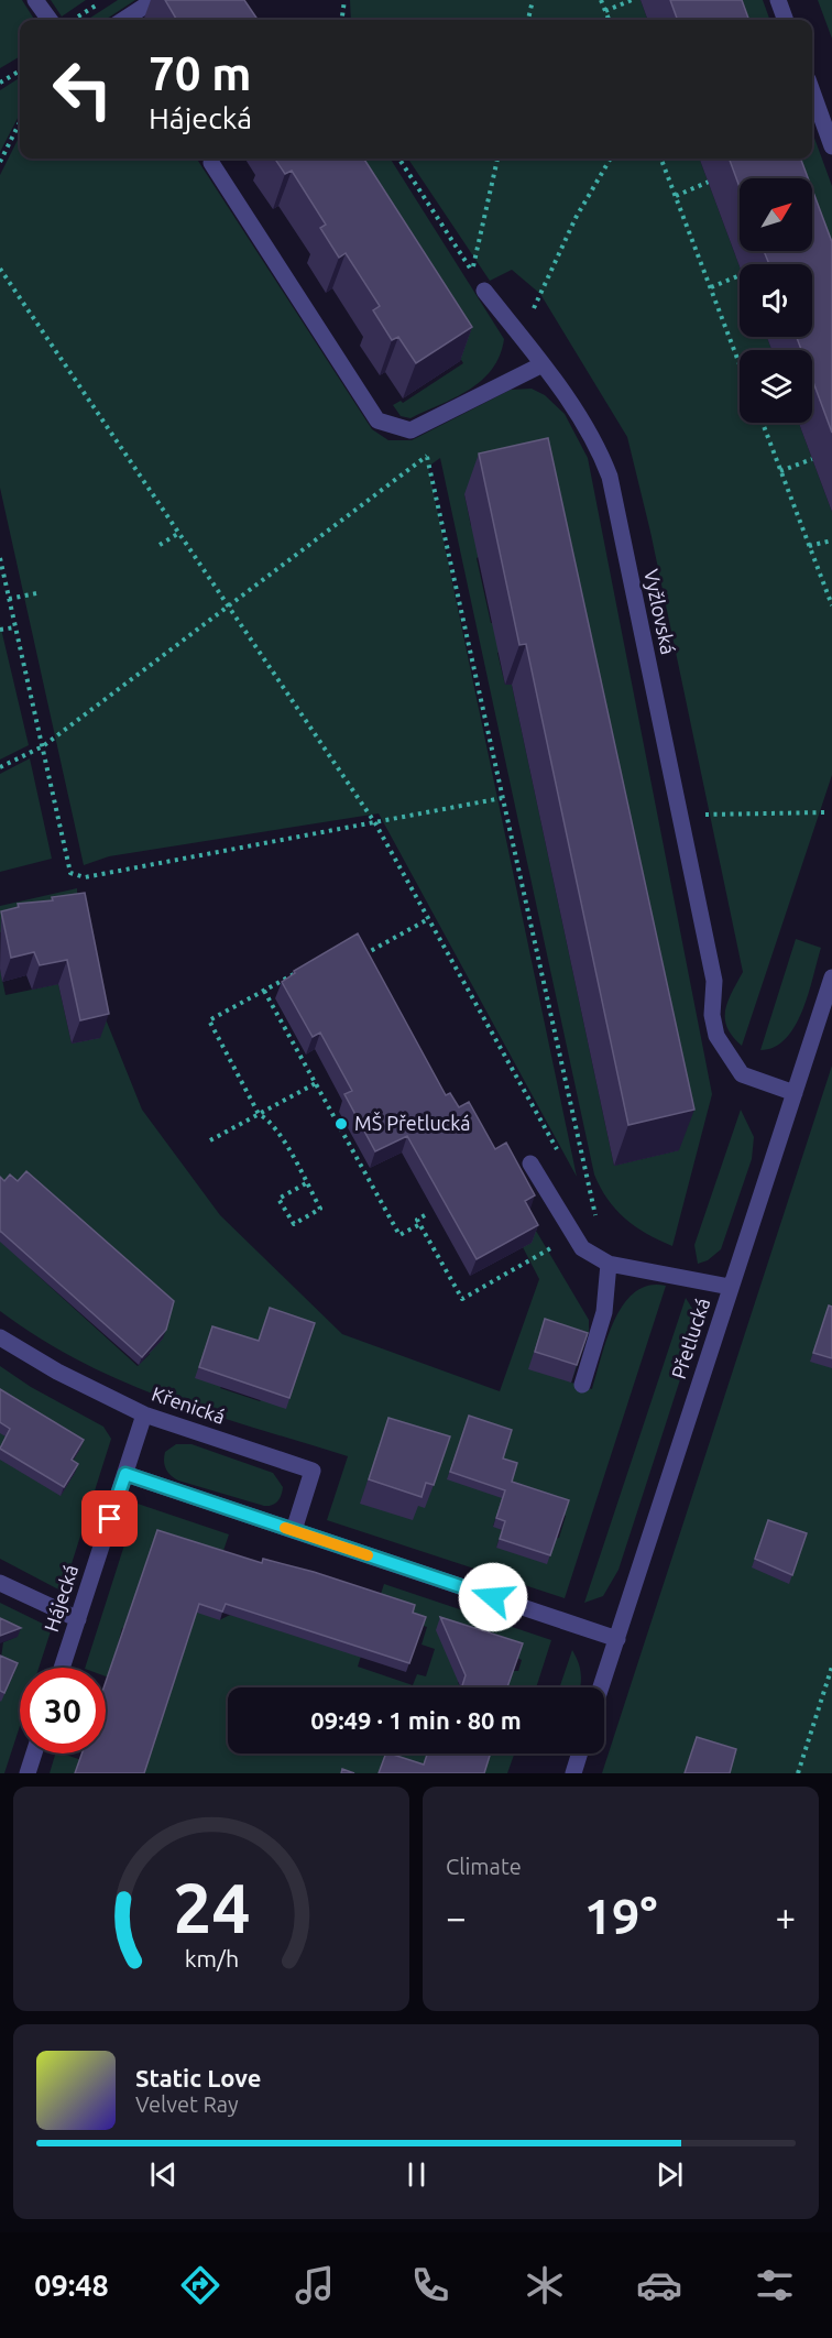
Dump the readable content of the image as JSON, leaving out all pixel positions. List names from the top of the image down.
{
  "streets": {
    "street": [
      "Vyžlovská",
      "Přetlucká",
      "Křenická",
      "Hájecká"
    ]
  },
  "crossings": [
    ["Vyžlovská", "Přetlucká"],
    ["Křenická", "Hájecká"]
  ],
  "places": ["MŠ Přetlucká"],
  "north": "top right",
  "page": {
    "turn": ["70 m", "Hájecká"],
    "limit": "30",
    "trip": "09:49 · 1 min · 80 m",
    "tile": "Climate",
    "heat": ["−", "19°", "+"],
    "song": ["Static Love", "Velvet Ray"],
    "tabs": "09:48",
    "gauge": ["24", "km/h"]
  }
}
